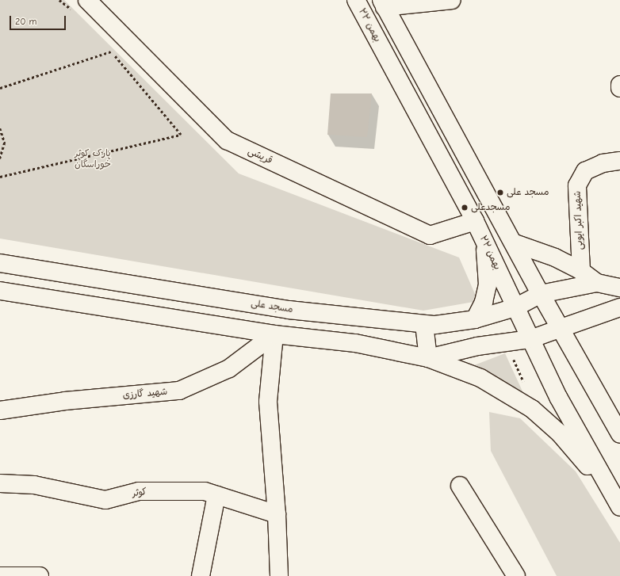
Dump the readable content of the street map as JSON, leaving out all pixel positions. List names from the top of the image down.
{
  "streets": {
    "main road": [
      "۲۲ بهمن",
      "قریشی",
      "شهید اکبر ایوبی",
      "مسجد علی",
      "شهید گارزی",
      "کوثر"
    ]
  },
  "crossings": [
    ["۲۲ بهمن", "قریشی"],
    ["۲۲ بهمن", "مسجد علی"]
  ],
  "parks": ["پارک کوثر خوراسگان"],
  "places": ["مسجد علی", "مسجدعلی"],
  "scale_bar": "20 m"
}
